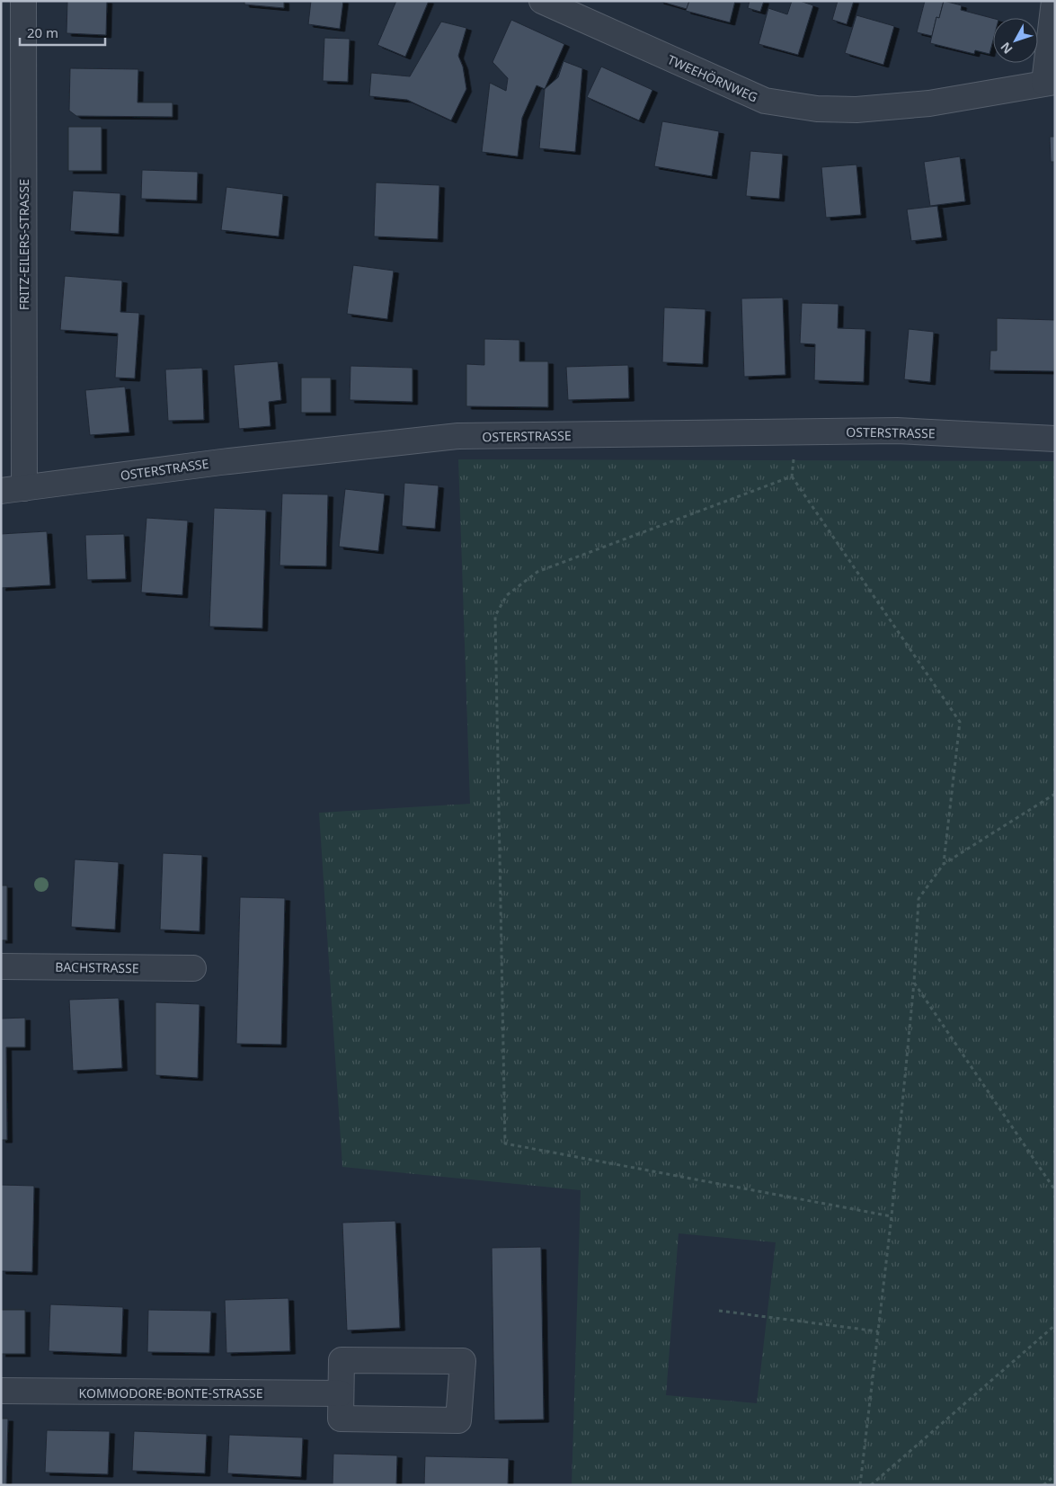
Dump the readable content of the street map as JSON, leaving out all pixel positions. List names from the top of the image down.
{
  "streets": {
    "street": [
      "TWEEHÖRNWEG",
      "FRITZ-EILERS-STRASSE",
      "OSTERSTRASSE",
      "BACHSTRASSE",
      "KOMMODORE-BONTE-STRASSE"
    ]
  },
  "crossings": [
    ["FRITZ-EILERS-STRASSE", "OSTERSTRASSE"]
  ],
  "scale_bar": "20 m",
  "north": "bottom left"
}
